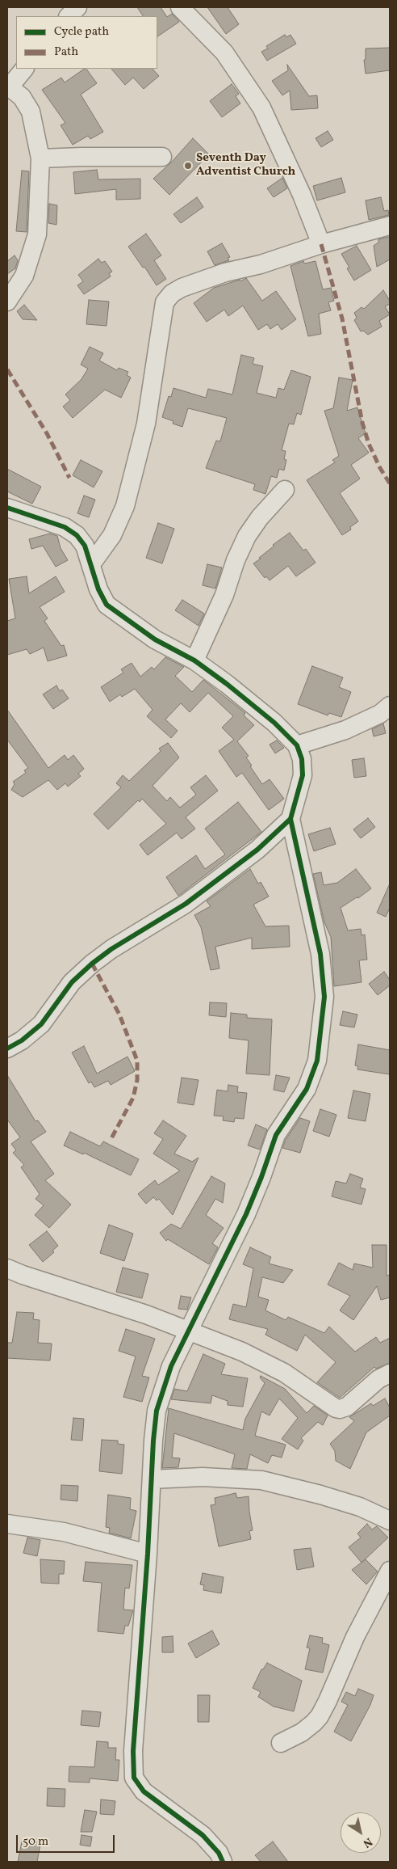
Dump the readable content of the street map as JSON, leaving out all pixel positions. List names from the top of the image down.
{
  "places": ["Seventh Day Adventist Church"],
  "legend": ["Cycle path", "Path"],
  "scale_bar": "50 m",
  "north": "bottom right"
}
